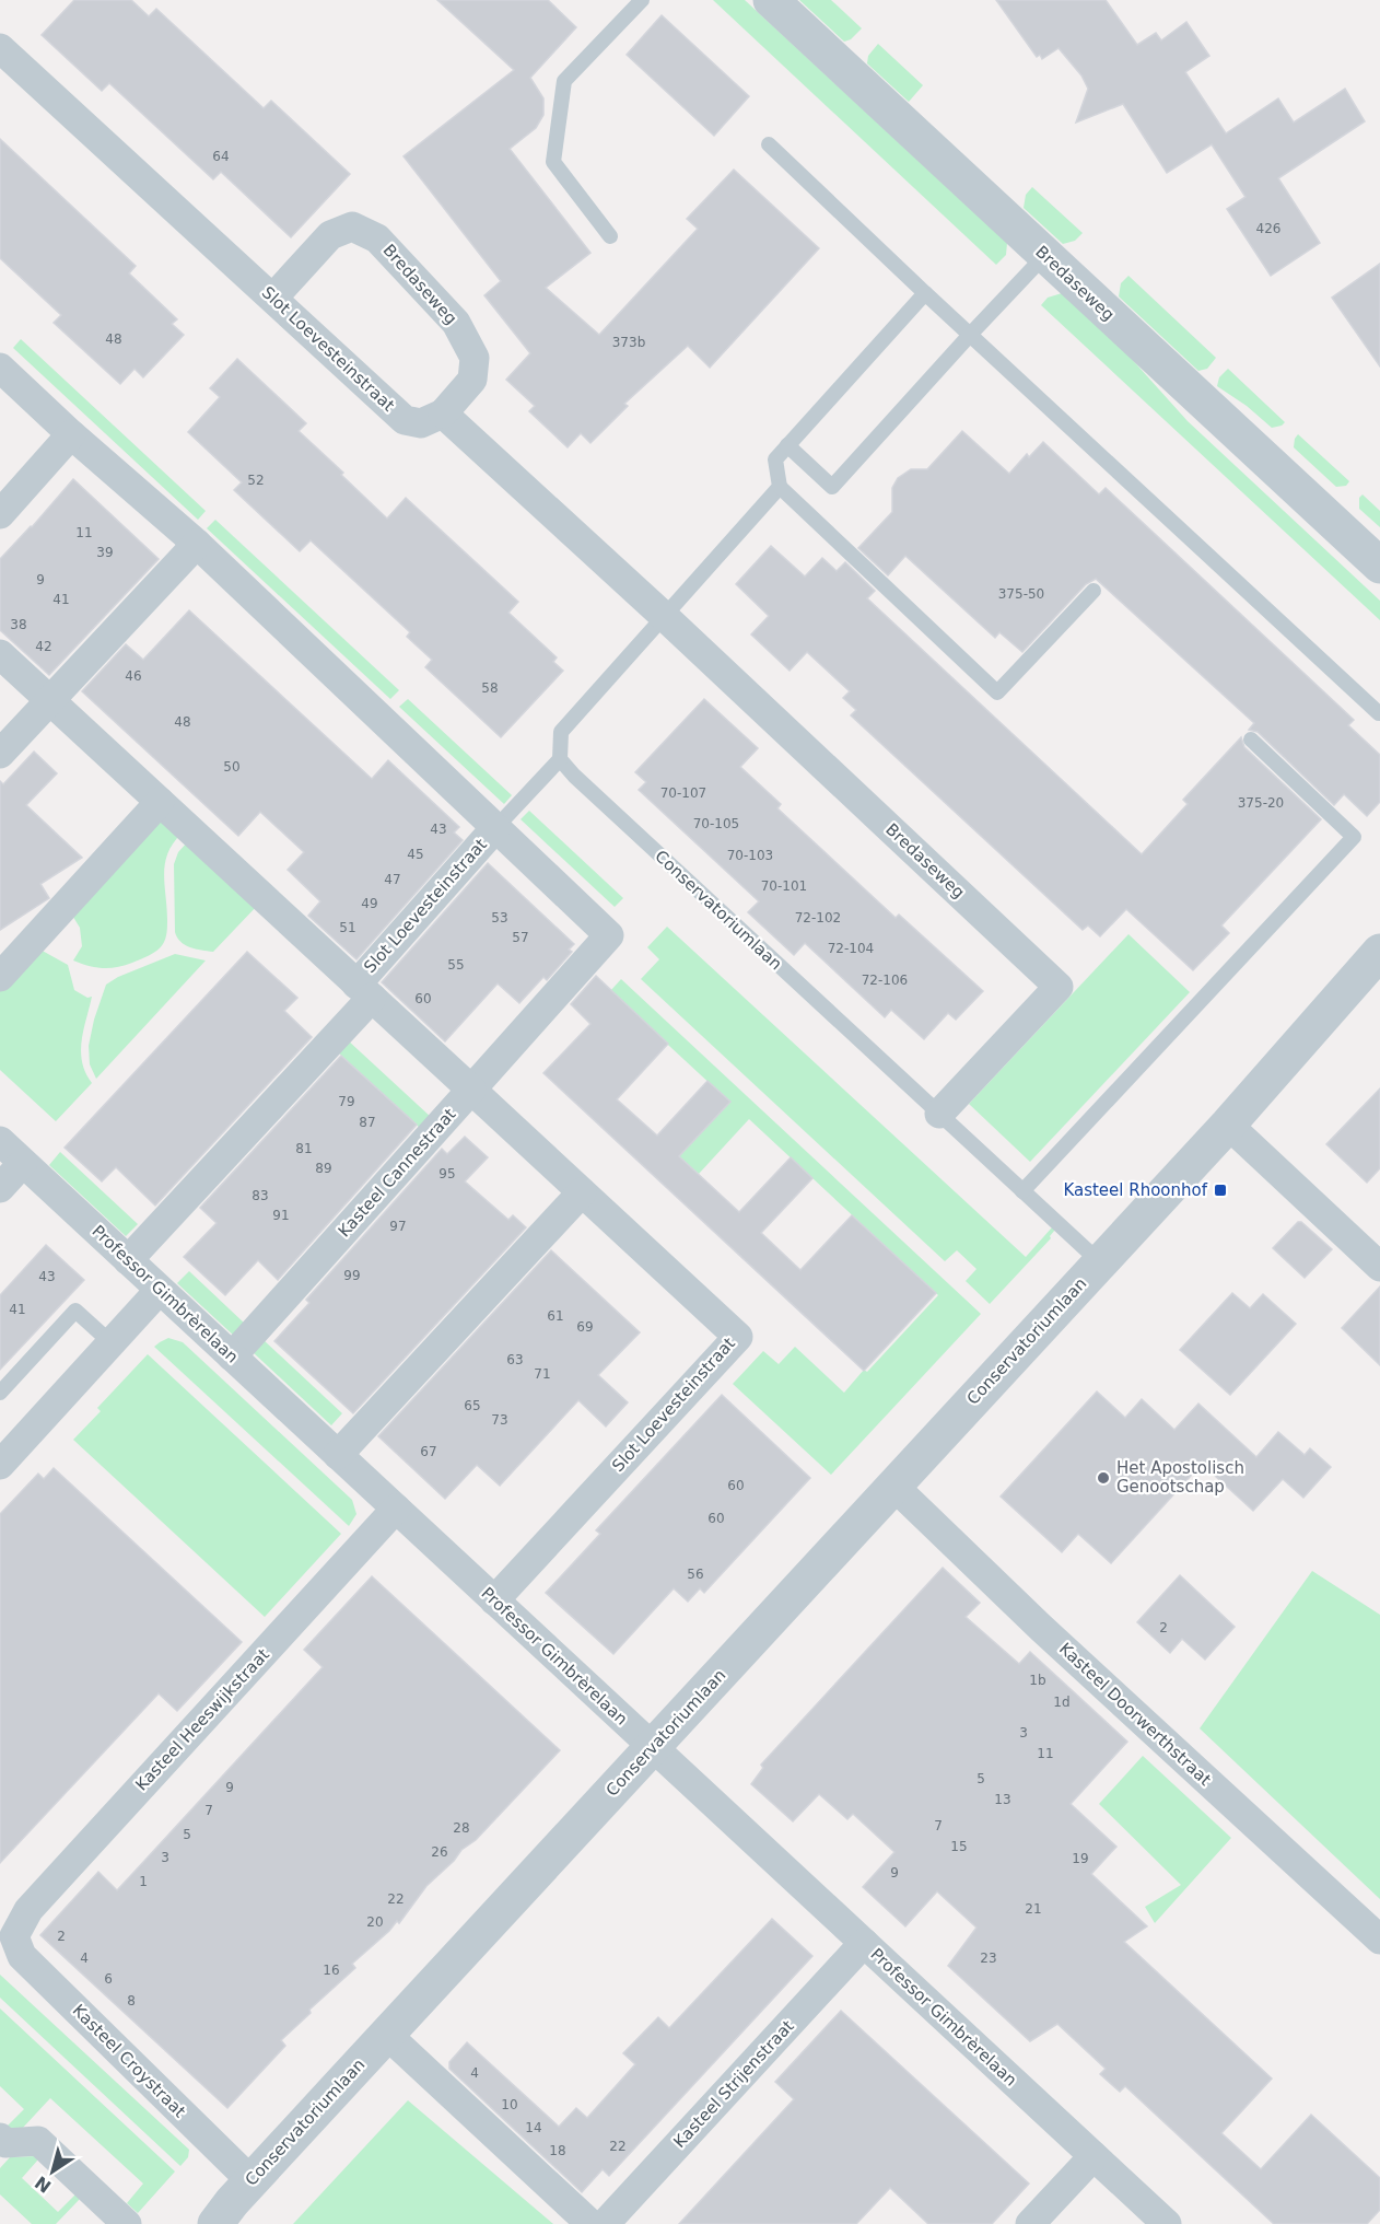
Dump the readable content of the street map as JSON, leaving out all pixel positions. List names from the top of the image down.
{
  "streets": {
    "street": [
      "Bredaseweg",
      "Slot Loevesteinstraat",
      "Conservatoriumlaan",
      "Kasteel Cannestraat",
      "Professor Gimbrèrelaan",
      "Kasteel Doorwerthstraat",
      "Kasteel Heeswijkstraat",
      "Kasteel Croystraat",
      "Kasteel Strijenstraat"
    ]
  },
  "crossings": [
    ["Bredaseweg", "Slot Loevesteinstraat"],
    ["Bredaseweg", "Conservatoriumlaan"],
    ["Slot Loevesteinstraat", "Kasteel Cannestraat"],
    ["Slot Loevesteinstraat", "Professor Gimbrèrelaan"],
    ["Conservatoriumlaan", "Professor Gimbrèrelaan"],
    ["Conservatoriumlaan", "Kasteel Doorwerthstraat"],
    ["Conservatoriumlaan", "Kasteel Croystraat"],
    ["Kasteel Cannestraat", "Professor Gimbrèrelaan"],
    ["Professor Gimbrèrelaan", "Kasteel Heeswijkstraat"],
    ["Professor Gimbrèrelaan", "Kasteel Strijenstraat"],
    ["Kasteel Heeswijkstraat", "Kasteel Croystraat"]
  ],
  "places": {
    "transit": ["Kasteel Rhoonhof"],
    "other": ["Het Apostolisch Genootschap"]
  },
  "house_numbers": [
    "64",
    "426",
    "48",
    "373b",
    "52",
    "11",
    "39",
    "9",
    "375-50",
    "41",
    "38",
    "42",
    "46",
    "58",
    "48",
    "50",
    "70-107",
    "375-20",
    "70-105",
    "43",
    "45",
    "70-103",
    "47",
    "70-101",
    "49",
    "53",
    "72-102",
    "51",
    "57",
    "72-104",
    "55",
    "72-106",
    "60",
    "79",
    "87",
    "81",
    "89",
    "95",
    "83",
    "91",
    "97",
    "99",
    "43",
    "41",
    "61",
    "69",
    "63",
    "71",
    "65",
    "73",
    "67",
    "60",
    "60",
    "56",
    "2",
    "1b",
    "1d",
    "3",
    "11",
    "5",
    "9",
    "13",
    "7",
    "7",
    "28",
    "5",
    "15",
    "26",
    "3",
    "19",
    "9",
    "1",
    "22",
    "21",
    "20",
    "2",
    "4",
    "23",
    "16",
    "6",
    "8",
    "4",
    "10",
    "14",
    "22",
    "18"
  ],
  "north": "bottom left"
}
